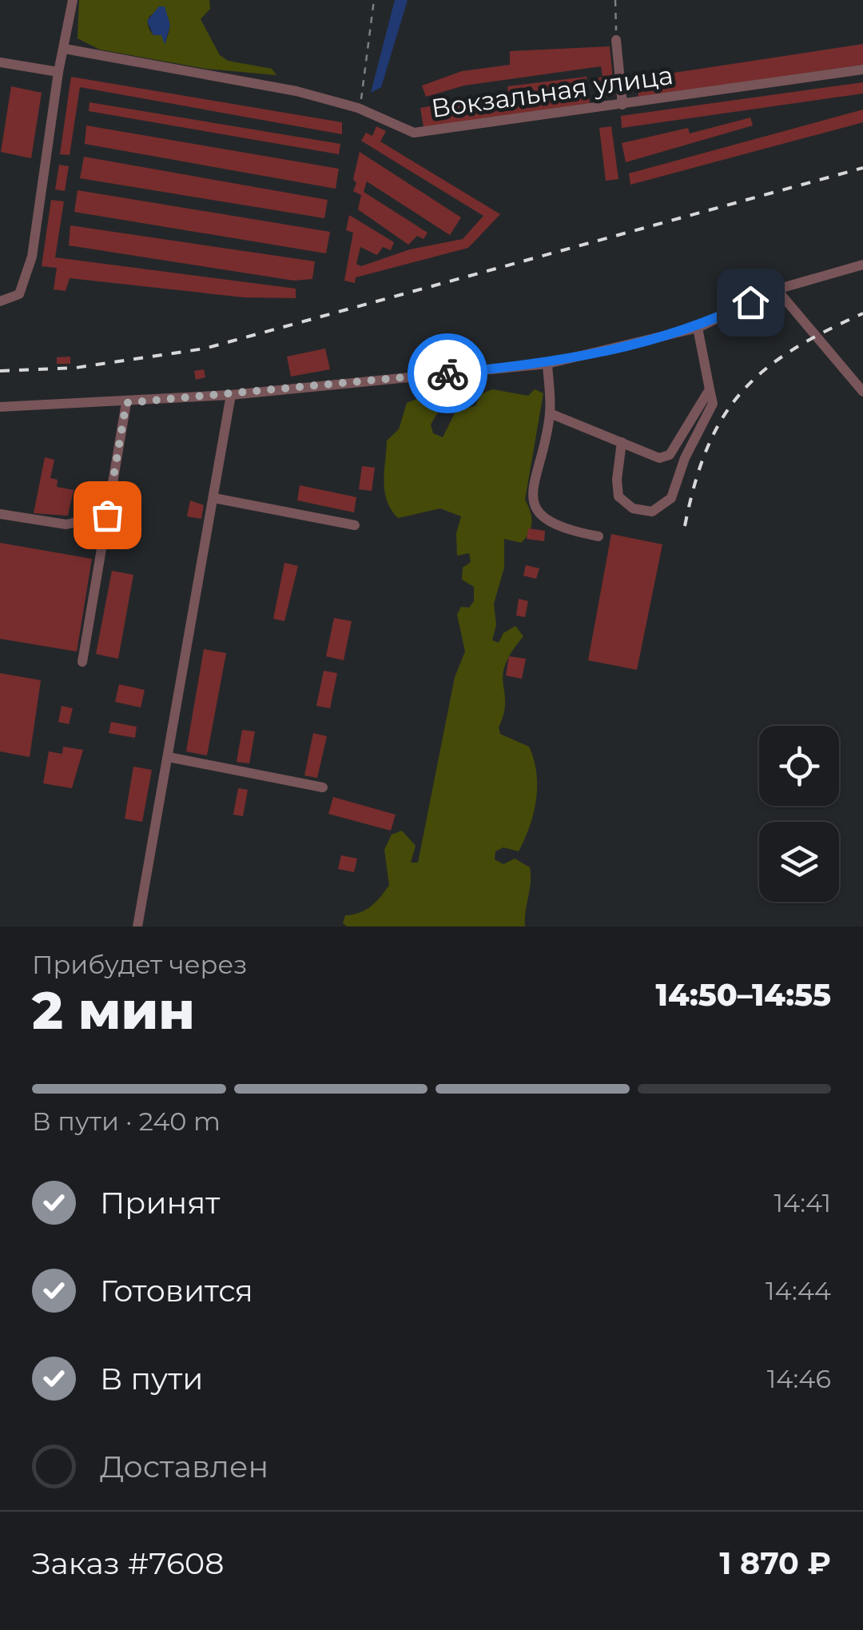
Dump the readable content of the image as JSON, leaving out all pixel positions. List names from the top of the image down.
{
  "streets": {
    "street": ["Вокзальная улица"]
  },
  "page": {
    "heading": ["2 мин", "Прибудет через", "14:50–14:55"],
    "panel": ["Заказ #7608", "1 870 ₽"],
    "bar": "В пути · 240 m",
    "list": [
      ["Принят", "14:41"],
      ["Готовится", "14:44"],
      ["В пути", "14:46"],
      "Доставлен"
    ]
  }
}
